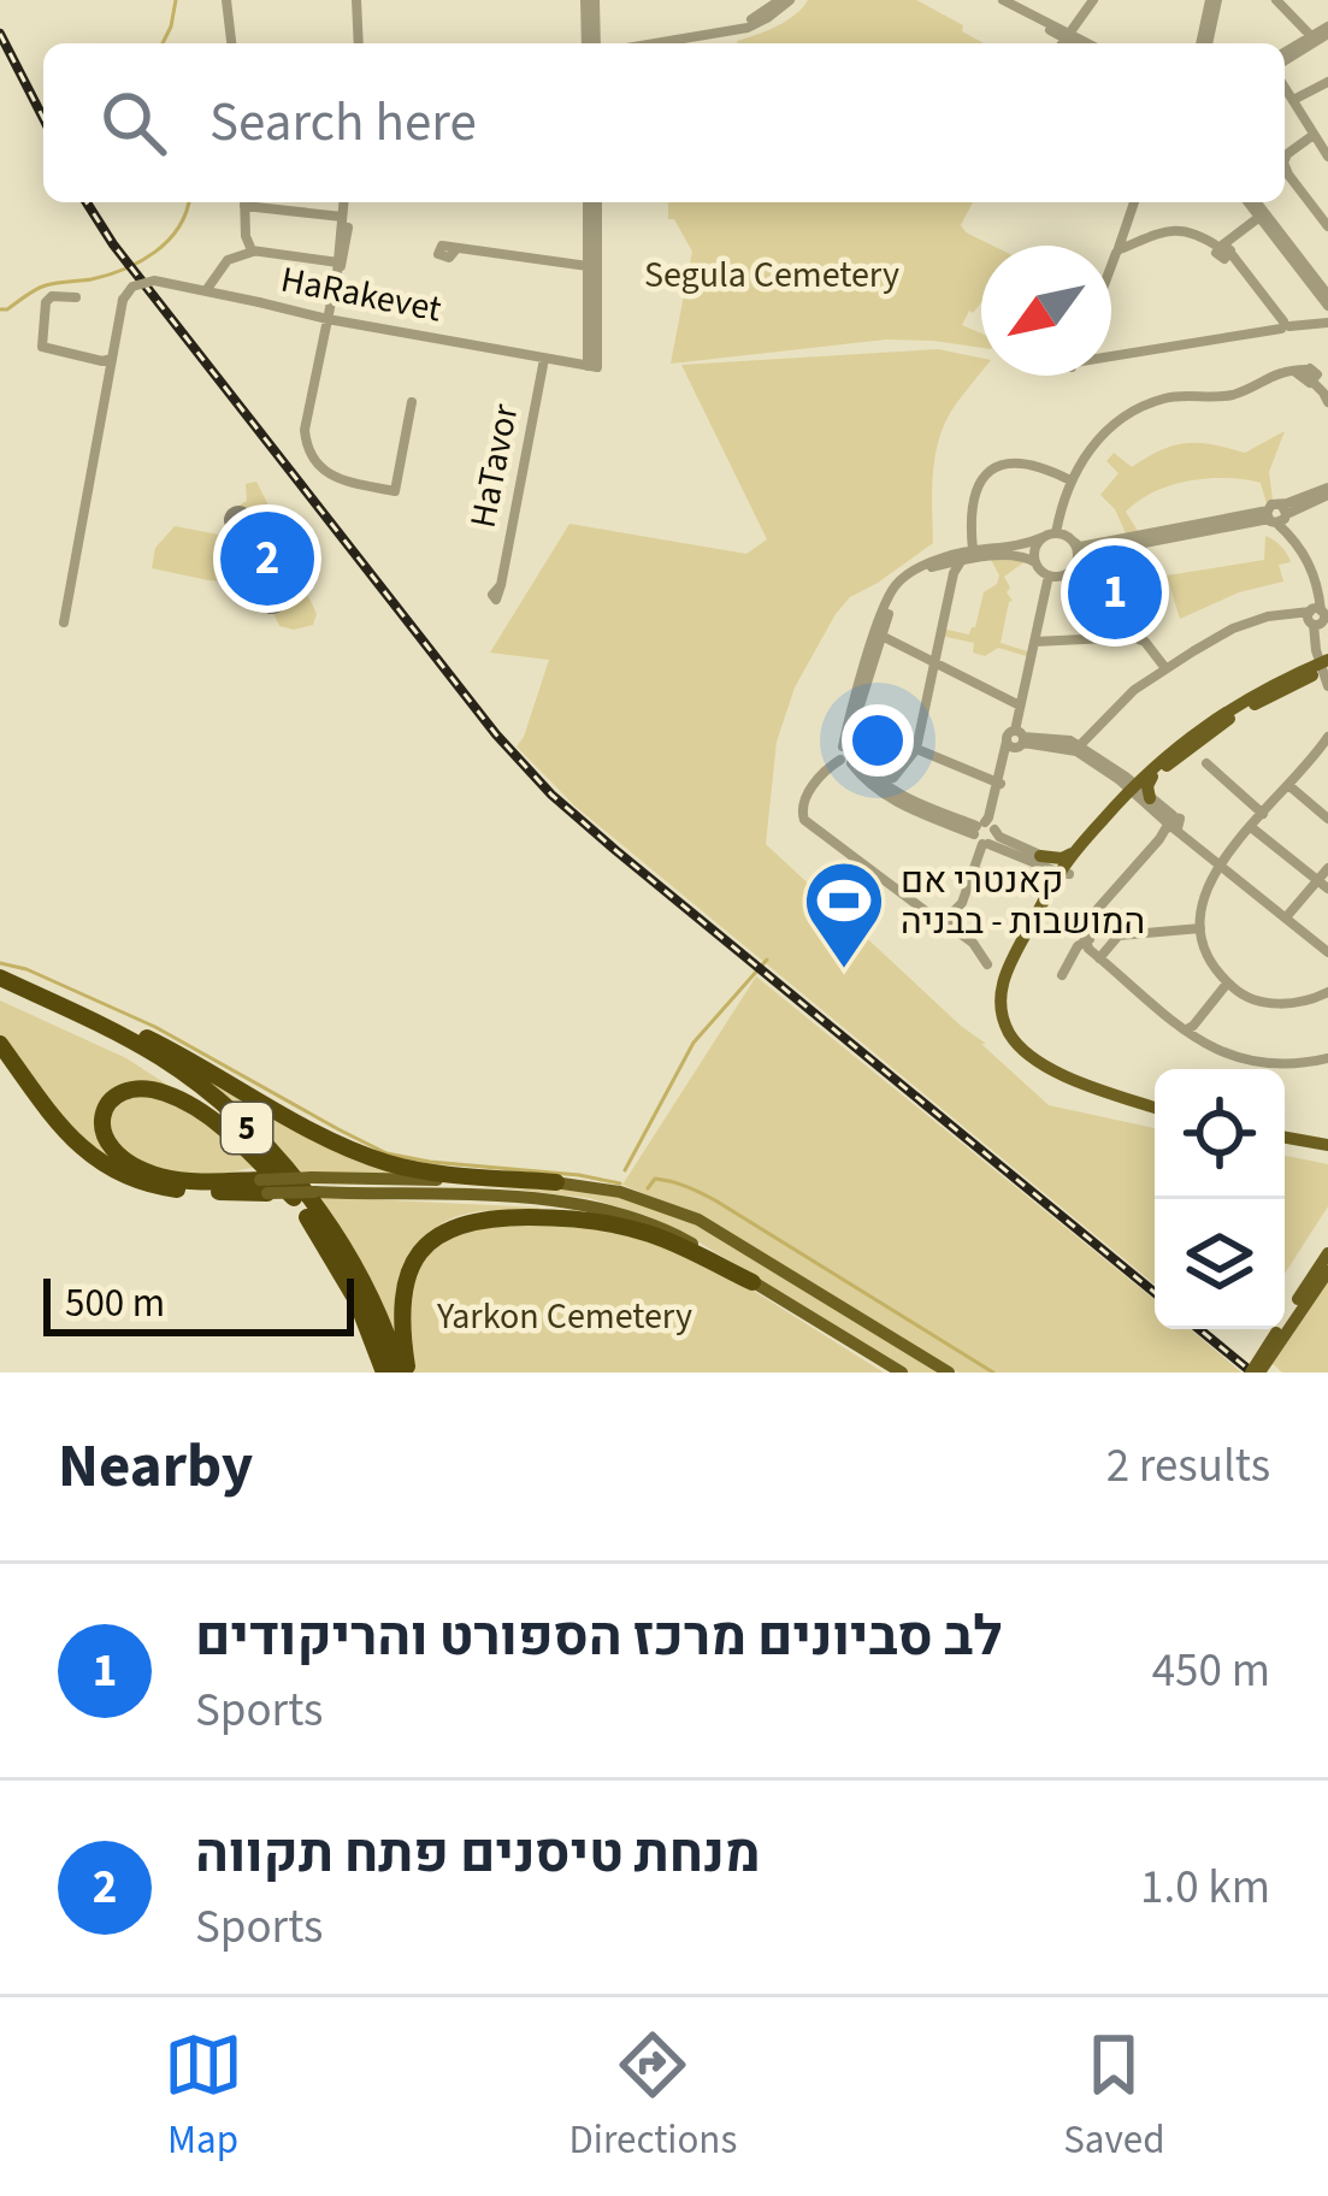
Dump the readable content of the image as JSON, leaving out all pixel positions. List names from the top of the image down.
{
  "streets": {
    "highway": ["5"],
    "street": ["HaRakevet", "HaTavor"]
  },
  "crossings": [
    ["HaRakevet", "HaTavor"]
  ],
  "parks": ["Segula Cemetery", "Yarkon Cemetery"],
  "places": {
    "sports": ["קאנטרי אם המושבות - בבניה"]
  },
  "scale_bar": "500 m",
  "north": "bottom left",
  "page": {
    "search": "Search here",
    "pins": ["2", "1"],
    "scale": "500 m",
    "heading": ["Nearby", "2 results"],
    "list": [
      {
        "mark": "1",
        "name": "לב סביונים מרכז הספורט והריקודים",
        "note": "Sports",
        "value": "450 m"
      },
      {
        "mark": "2",
        "name": "מנחת טיסנים פתח תקווה",
        "note": "Sports",
        "value": "1.0 km"
      }
    ],
    "nav": ["Map", "Directions", "Saved"]
  }
}
